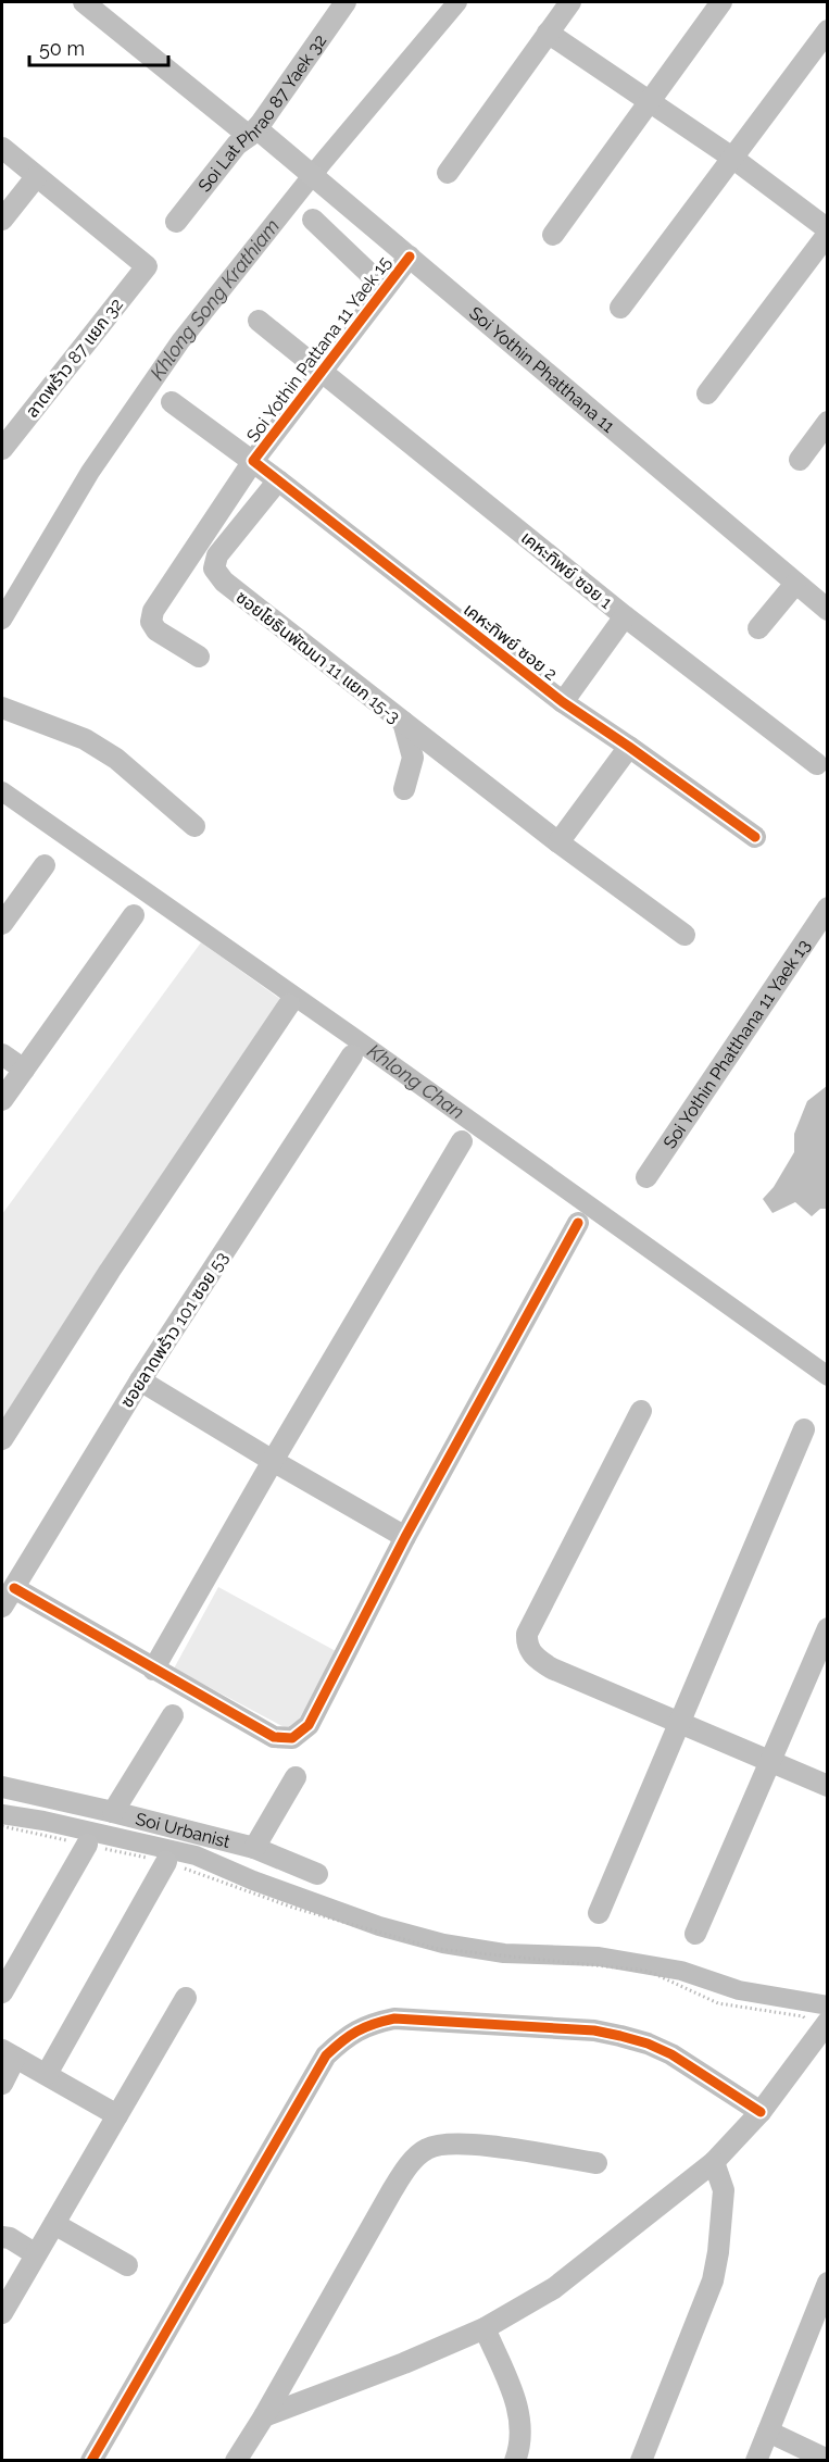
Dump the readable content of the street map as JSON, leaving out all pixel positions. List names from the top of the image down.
{
  "streets": {
    "street": [
      "Soi Lat Phrao 87 Yaek 32",
      "Soi Yothin Pattana 11 Yaek 15",
      "ลาดพร้าว 87 แยก 32",
      "Soi Yothin Phatthana 11",
      "เคหะทิพย์ ซอย 1",
      "เคหะทิพย์ ซอย 2",
      "ซอยโยธินพัฒนา 11 แยก 15-3",
      "Soi Yothin Phatthana 11 Yaek 13",
      "ซอยลาดพร้าว 101 ซอย 53",
      "Soi Urbanist"
    ]
  },
  "crossings": [
    ["Soi Lat Phrao 87 Yaek 32", "Soi Yothin Phatthana 11"],
    ["Soi Yothin Pattana 11 Yaek 15", "Soi Yothin Phatthana 11"],
    ["Soi Yothin Pattana 11 Yaek 15", "เคหะทิพย์ ซอย 1"],
    ["Soi Yothin Pattana 11 Yaek 15", "เคหะทิพย์ ซอย 2"]
  ],
  "water": ["Khlong Song Krathiam", "Khlong Chan"],
  "scale_bar": "50 m"
}
